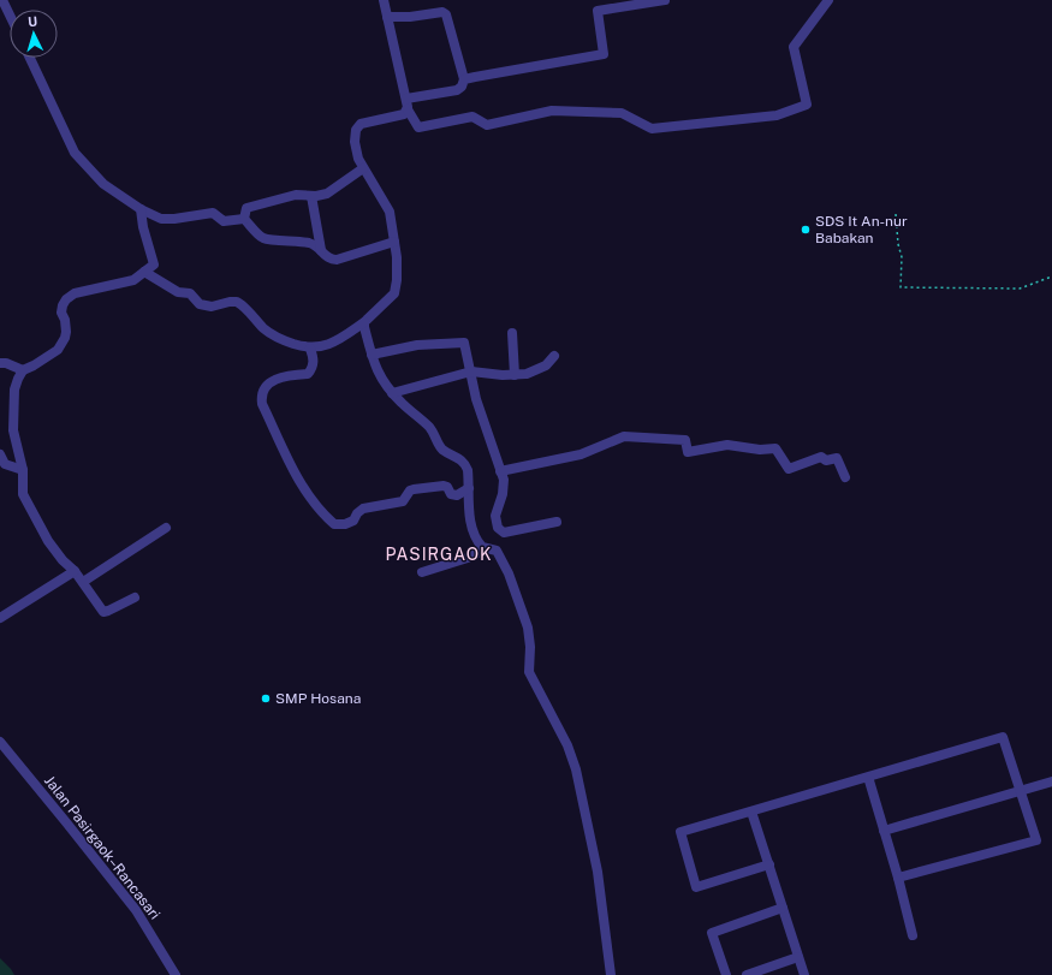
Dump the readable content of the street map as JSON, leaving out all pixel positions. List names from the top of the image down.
{
  "streets": {
    "street": ["Jalan Pasirgaok–Rancasari"]
  },
  "districts": ["PASIRGAOK"],
  "places": ["SDS It An-nur Babakan", "SMP Hosana"],
  "north": "top"
}
